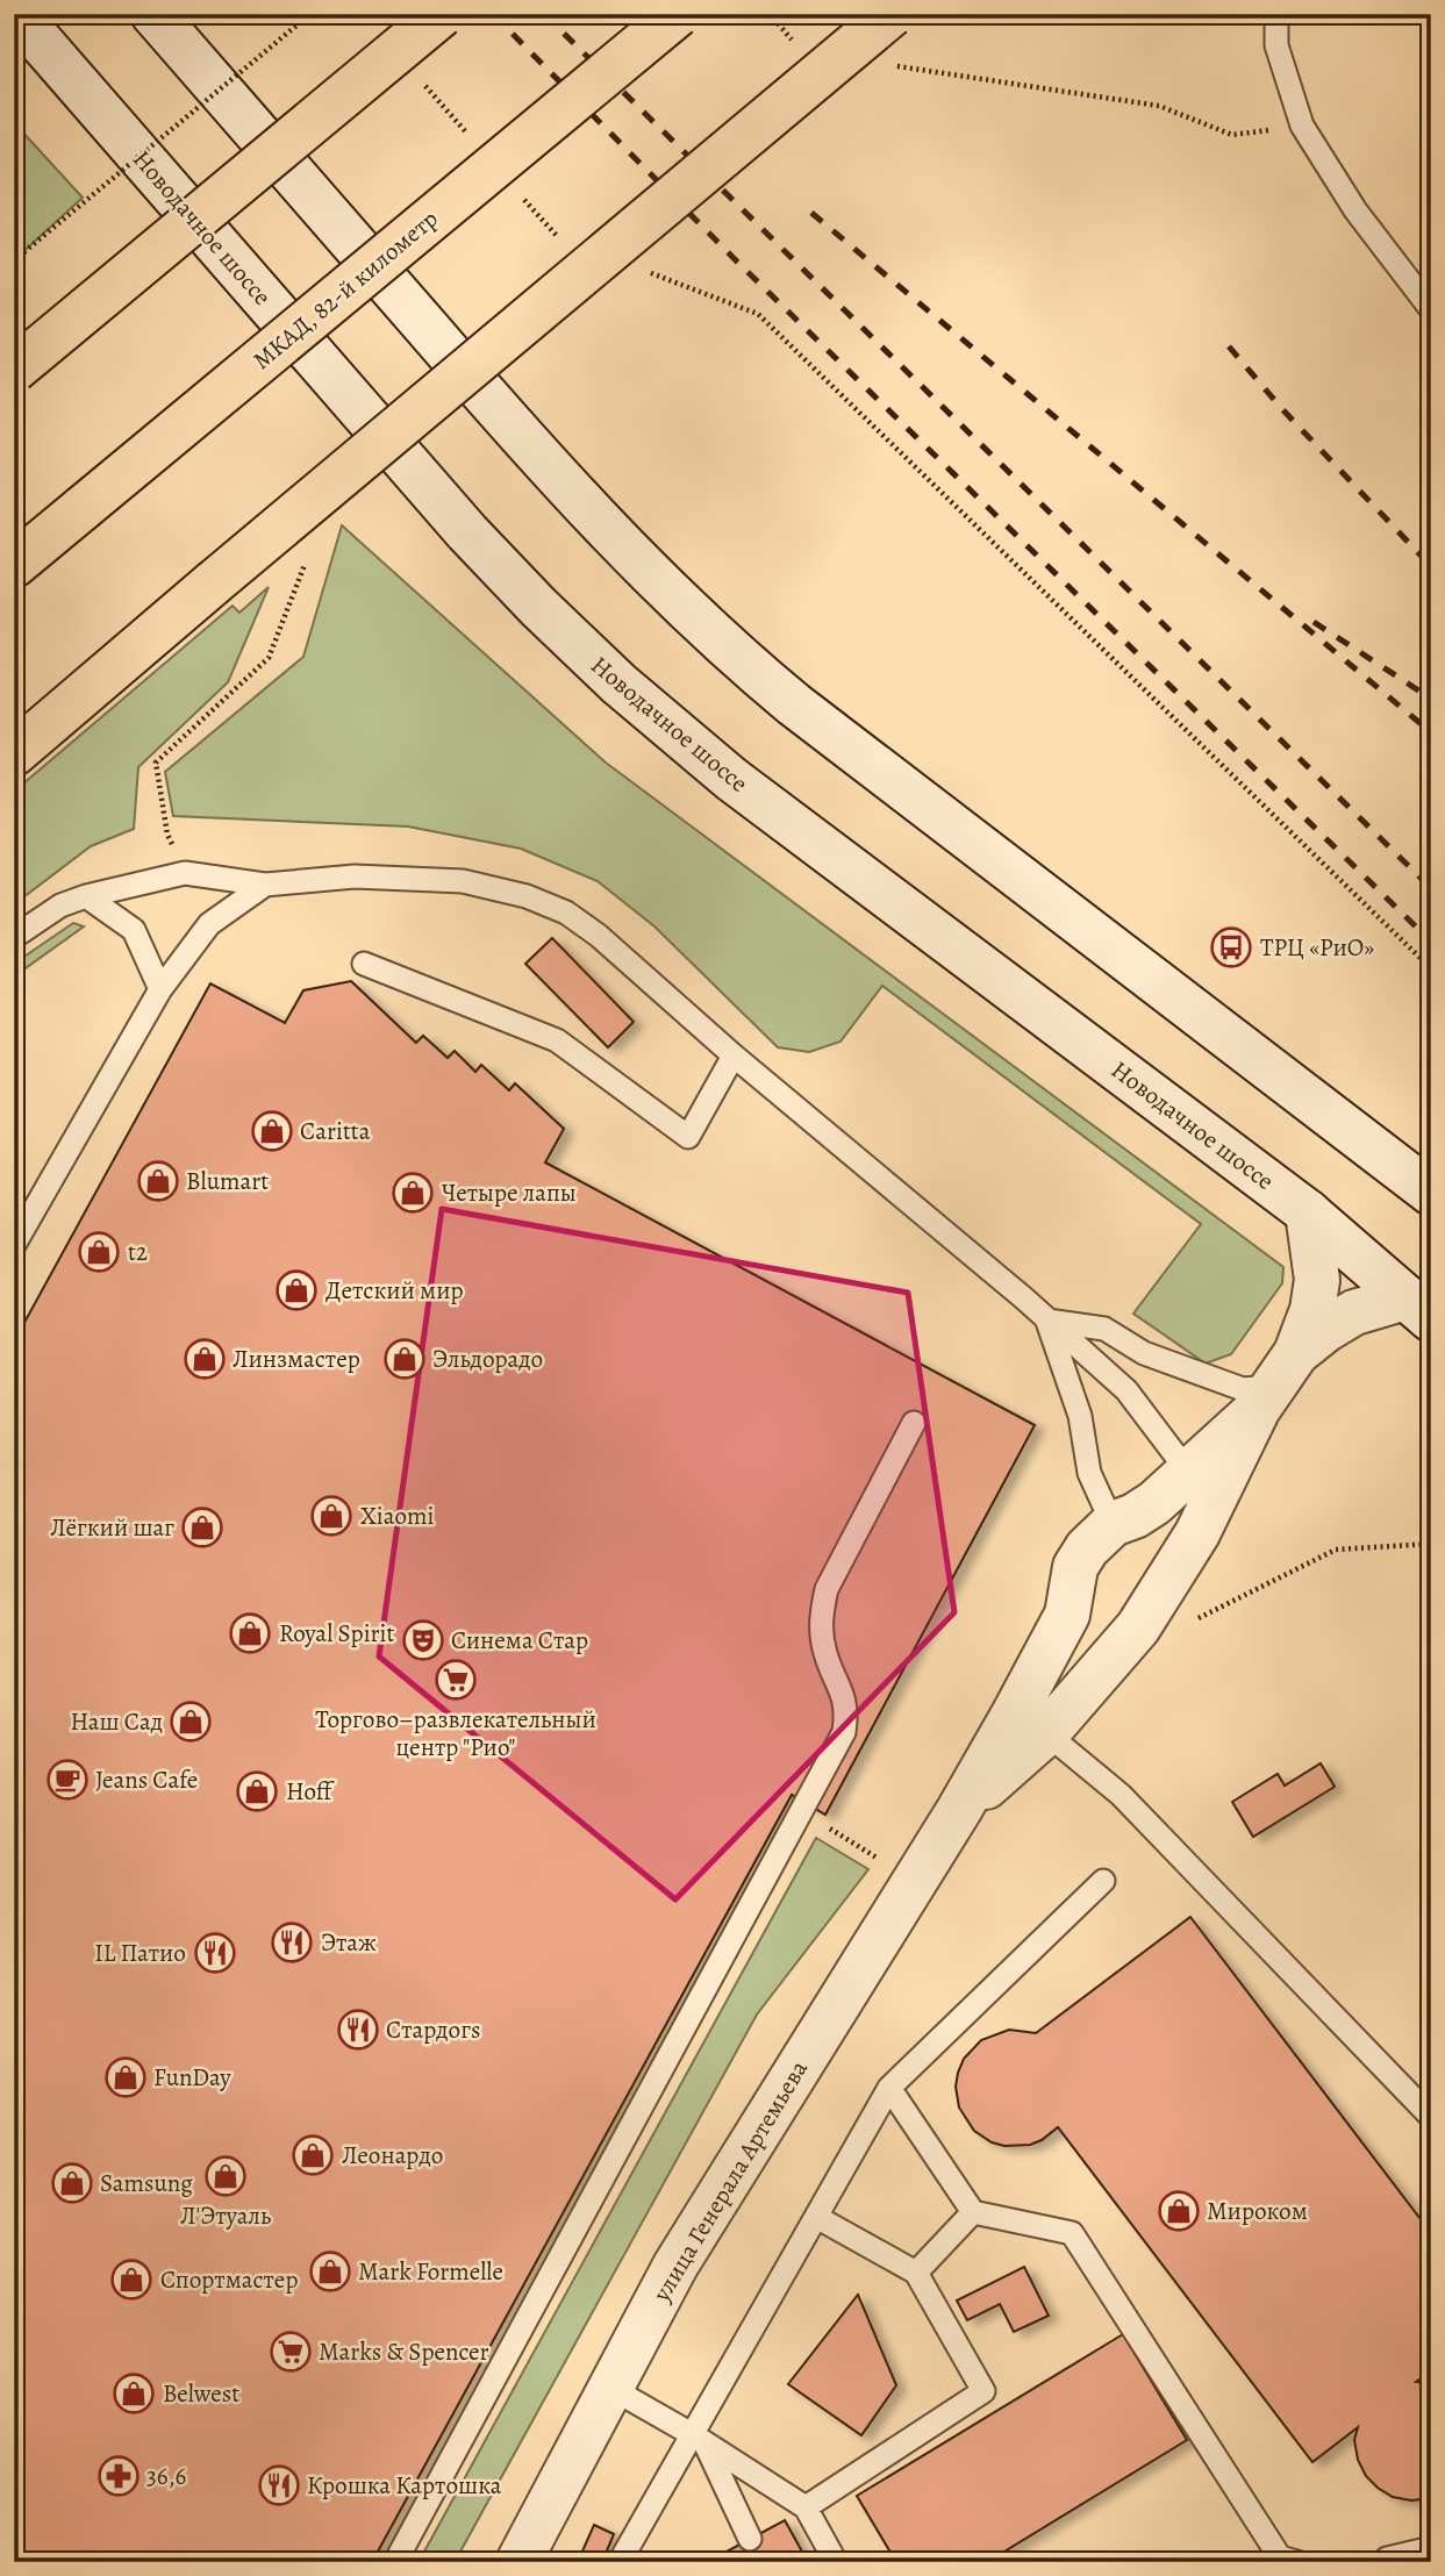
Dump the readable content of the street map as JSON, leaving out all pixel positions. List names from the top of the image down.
{
  "streets": {
    "main road": ["Новодачное шоссе", "МКАД, 82-й километр", "улица Генерала Артемьева"]
  },
  "places": {
    "bus stop": ["ТРЦ «РиО»"],
    "shop": [
      "Caritta",
      "Blumart",
      "Четыре лапы",
      "t2",
      "Детский мир",
      "Линзмастер",
      "Эльдорадо",
      "Xiaomi",
      "Лёгкий шаг",
      "Royal Spirit",
      "Наш Сад",
      "Hoff",
      "FunDay",
      "Леонардо",
      "Л'Этуаль",
      "Samsung",
      "Мироком",
      "Mark Formelle",
      "Спортмастер",
      "Belwest"
    ],
    "theatre": ["Синема Стар"],
    "supermarket": ["Торгово–развлекательный центр \"Рио\"", "Marks & Spencer"],
    "cafe": ["Jeans Cafe"],
    "restaurant": [
      "Этаж",
      "IL Патио",
      "Стардогs",
      "Крошка Картошка"
    ],
    "pharmacy": ["36,6"]
  }
}
